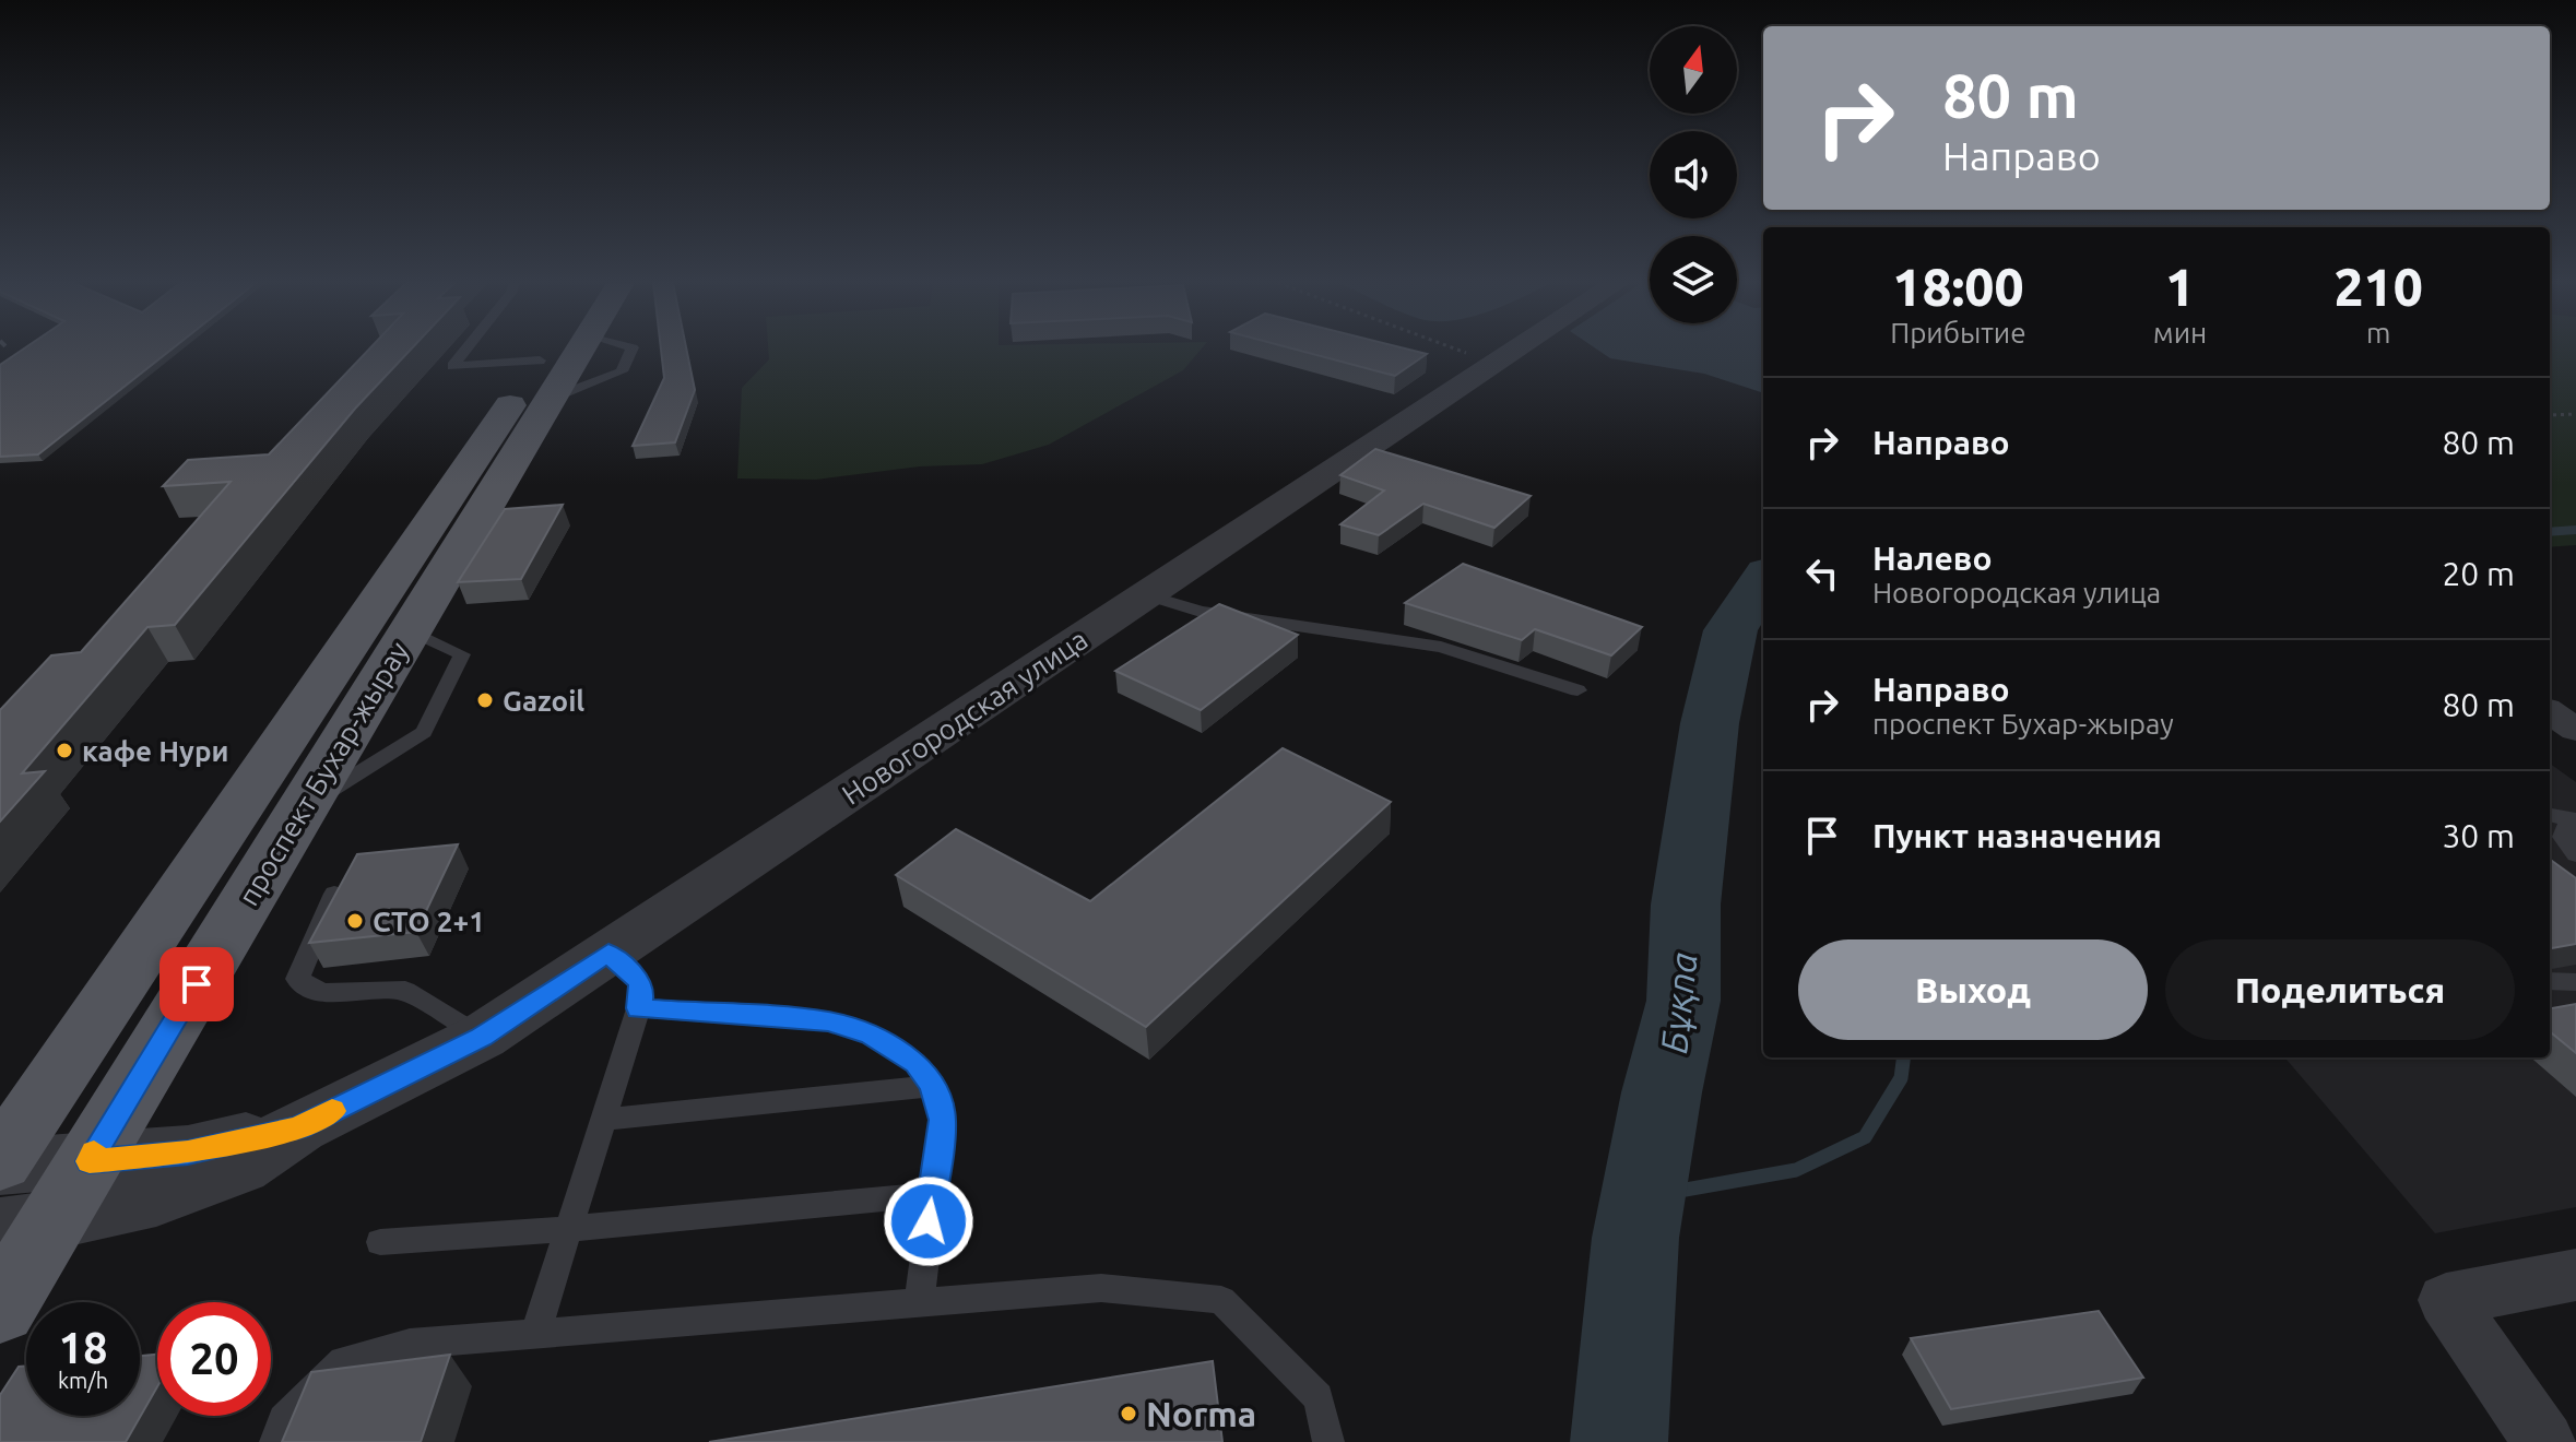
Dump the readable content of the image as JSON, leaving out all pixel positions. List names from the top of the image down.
{
  "streets": {
    "main road": ["проспект Бухар-жырау"],
    "street": ["Новогородская улица"]
  },
  "crossings": [
    ["Новогородская улица", "проспект Бухар-жырау"]
  ],
  "water": ["Бұқпа"],
  "places": [
    "Gazoil",
    "кафе Нури",
    "СТО 2+1",
    "Norma"
  ],
  "north": "top",
  "page": {
    "turn": ["80 m", "Направо"],
    "eta": [
      "18:00",
      "Прибытие",
      "1",
      "мин",
      "210",
      "m"
    ],
    "list": [
      {
        "name": "Направо",
        "value": "80 m"
      },
      {
        "name": "Налево",
        "note": "Новогородская улица",
        "value": "20 m"
      },
      {
        "name": "Направо",
        "note": "проспект Бухар-жырау",
        "value": "80 m"
      },
      {
        "name": "Пункт назначения",
        "value": "30 m"
      }
    ],
    "buttons": ["Выход", "Поделиться"],
    "speed": "18 km/h",
    "limit": "20"
  }
}
